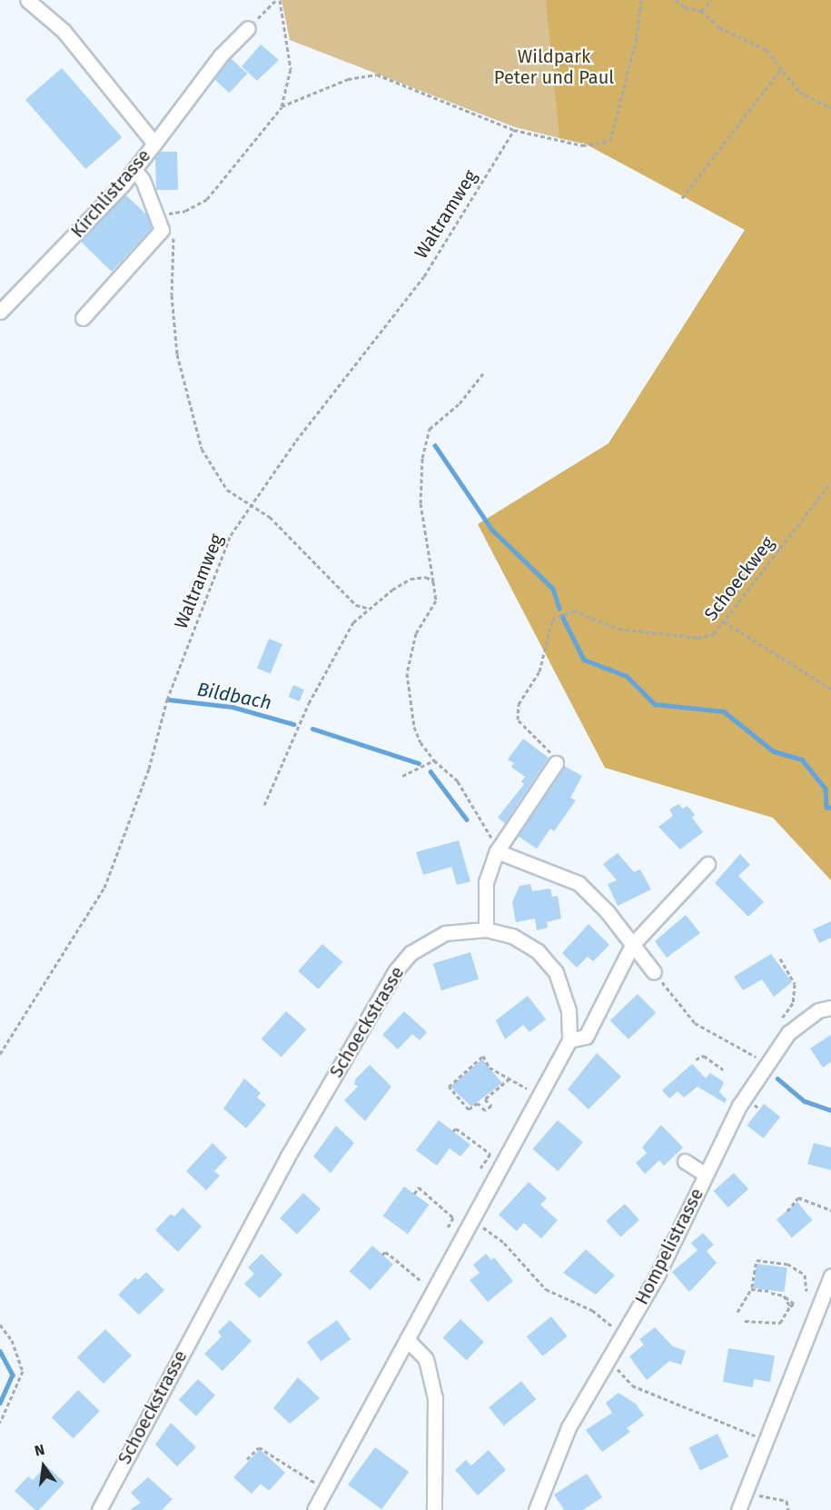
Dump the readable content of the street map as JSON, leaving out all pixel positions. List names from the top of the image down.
{
  "streets": {
    "street": ["Kirchlistrasse", "Schoeckstrasse", "Hompelistrasse"],
    "path": ["Waltramweg", "Schoeckweg"]
  },
  "water": ["Bildbach"],
  "parks": ["Wildpark Peter und Paul"],
  "north": "top"
}
